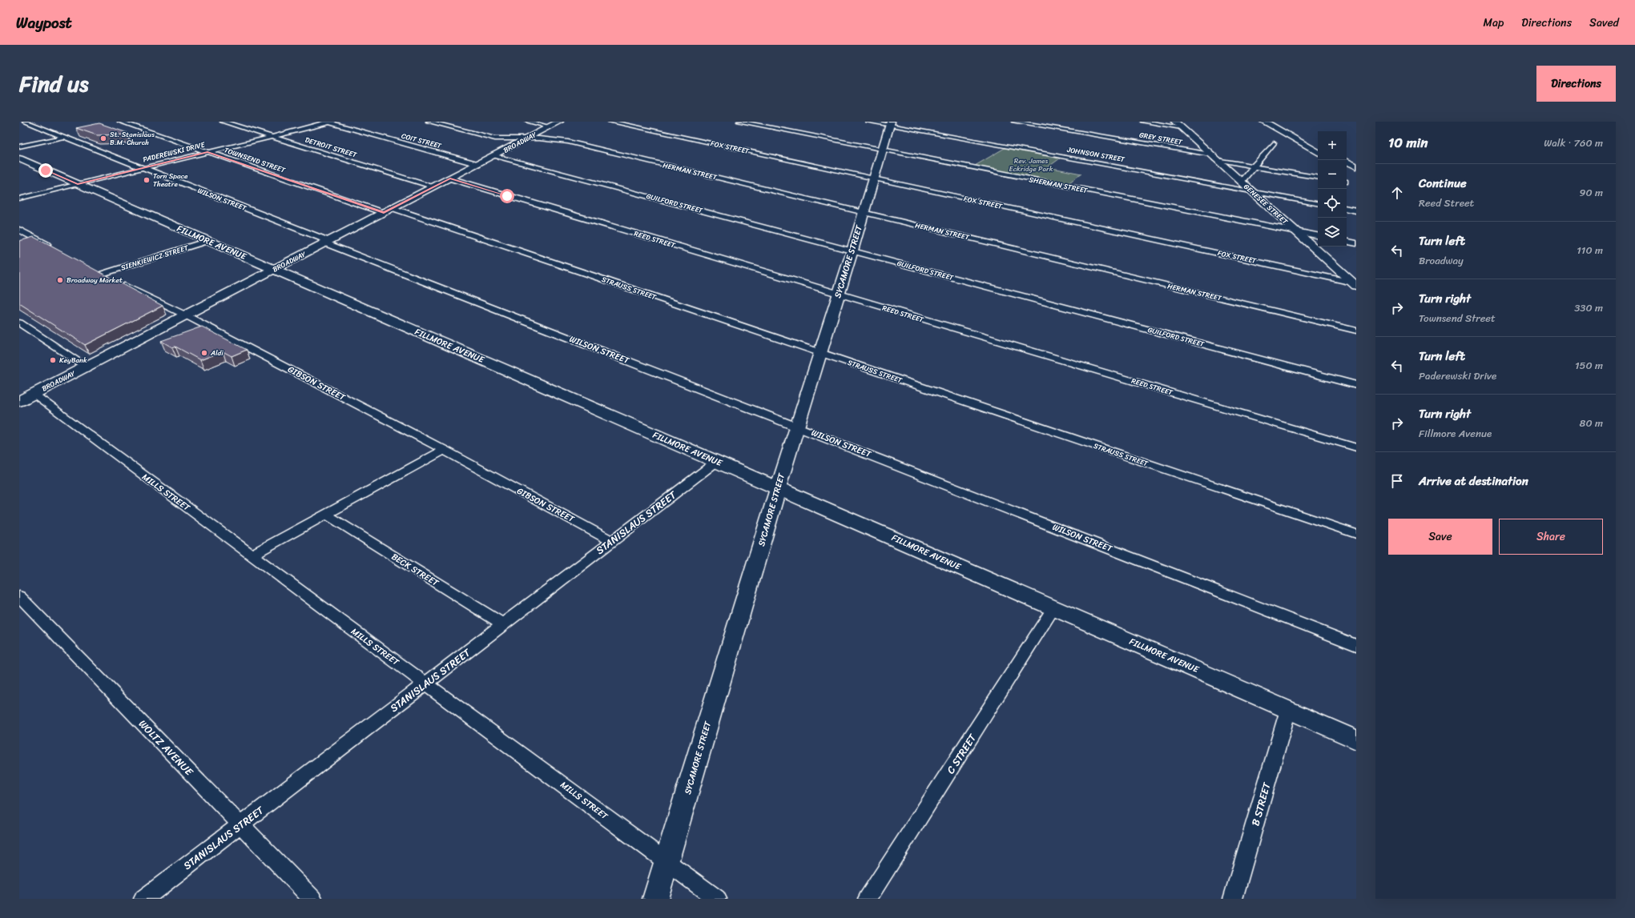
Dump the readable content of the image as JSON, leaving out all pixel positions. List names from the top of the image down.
{
  "streets": {
    "main road": ["BROADWAY"],
    "street": [
      "GREY STREET",
      "COIT STREET",
      "DETROIT STREET",
      "FOX STREET",
      "PADEREWSKI DRIVE",
      "JOHNSON STREET",
      "TOWNSEND STREET",
      "HERMAN STREET",
      "SHERMAN STREET",
      "WILSON STREET",
      "GUILFORD STREET",
      "GENESEE STREET",
      "REED STREET",
      "FILLMORE AVENUE",
      "SIENKIEWICZ STREET",
      "SYCAMORE STREET",
      "STRAUSS STREET",
      "GIBSON STREET",
      "MILLS STREET",
      "STANISLAUS STREET",
      "BECK STREET",
      "WOLTZ AVENUE",
      "C STREET",
      "B STREET"
    ]
  },
  "crossings": [
    ["GREY STREET", "GENESEE STREET"],
    ["COIT STREET", "BROADWAY"],
    ["COIT STREET", "PADEREWSKI DRIVE"],
    ["BROADWAY", "DETROIT STREET"],
    ["BROADWAY", "TOWNSEND STREET"],
    ["BROADWAY", "HERMAN STREET"],
    ["BROADWAY", "WILSON STREET"],
    ["BROADWAY", "GUILFORD STREET"],
    ["BROADWAY", "REED STREET"],
    ["BROADWAY", "FILLMORE AVENUE"],
    ["BROADWAY", "STRAUSS STREET"],
    ["BROADWAY", "GIBSON STREET"],
    ["BROADWAY", "MILLS STREET"],
    ["DETROIT STREET", "PADEREWSKI DRIVE"],
    ["FOX STREET", "GENESEE STREET"],
    ["FOX STREET", "SYCAMORE STREET"],
    ["PADEREWSKI DRIVE", "TOWNSEND STREET"],
    ["PADEREWSKI DRIVE", "WILSON STREET"],
    ["PADEREWSKI DRIVE", "FILLMORE AVENUE"],
    ["JOHNSON STREET", "GENESEE STREET"],
    ["JOHNSON STREET", "SYCAMORE STREET"],
    ["HERMAN STREET", "SYCAMORE STREET"],
    ["SHERMAN STREET", "GENESEE STREET"],
    ["SHERMAN STREET", "SYCAMORE STREET"],
    ["WILSON STREET", "SYCAMORE STREET"],
    ["GUILFORD STREET", "SYCAMORE STREET"],
    ["REED STREET", "SYCAMORE STREET"],
    ["FILLMORE AVENUE", "SIENKIEWICZ STREET"],
    ["FILLMORE AVENUE", "SYCAMORE STREET"],
    ["FILLMORE AVENUE", "STANISLAUS STREET"],
    ["FILLMORE AVENUE", "C STREET"],
    ["FILLMORE AVENUE", "B STREET"],
    ["SIENKIEWICZ STREET", "GIBSON STREET"],
    ["SYCAMORE STREET", "STRAUSS STREET"],
    ["SYCAMORE STREET", "MILLS STREET"],
    ["GIBSON STREET", "STANISLAUS STREET"],
    ["MILLS STREET", "STANISLAUS STREET"],
    ["STANISLAUS STREET", "BECK STREET"],
    ["STANISLAUS STREET", "WOLTZ AVENUE"]
  ],
  "parks": ["Rev. James Eckridge Park"],
  "places": [
    "St. Stanislaus B.M. Church",
    "Torn Space Theatre",
    "Broadway Market",
    "Aldi",
    "KeyBank"
  ],
  "page": {
    "header": "Waypost",
    "nav": ["Map", "Directions", "Saved"],
    "title": "Find us",
    "buttons": [
      "Directions",
      ["Save", "Share"]
    ],
    "heading": ["10 min", "Walk · 760 m"],
    "map_buttons": ["+", "−"],
    "list": [
      ["Continue", "Reed Street", "90 m"],
      ["Turn left", "Broadway", "110 m"],
      ["Turn right", "Townsend Street", "330 m"],
      ["Turn left", "Paderewski Drive", "150 m"],
      ["Turn right", "Fillmore Avenue", "80 m"],
      "Arrive at destination"
    ]
  }
}
